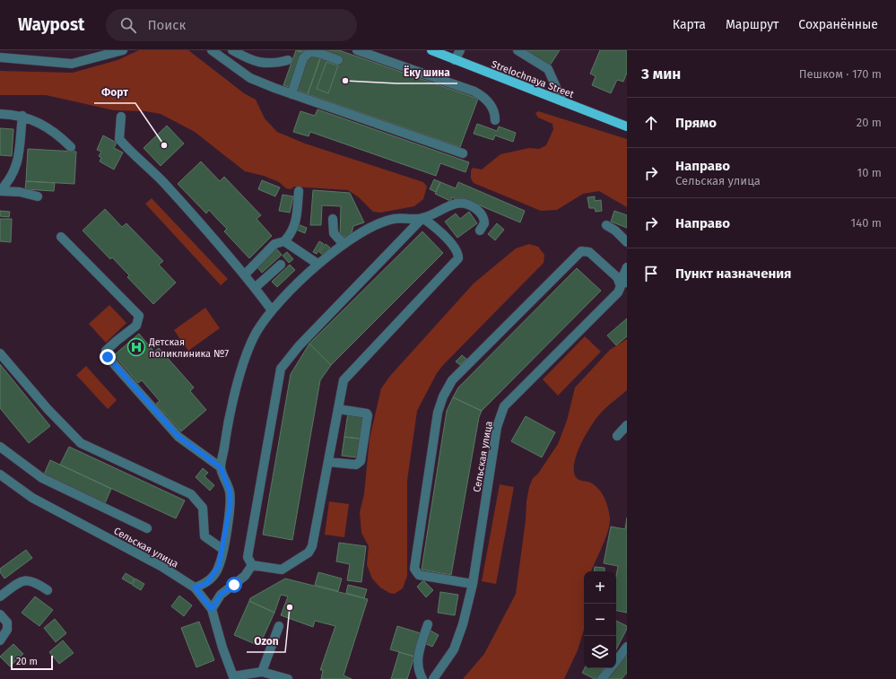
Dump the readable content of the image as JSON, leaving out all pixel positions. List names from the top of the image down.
{
  "streets": {
    "main road": ["Strelochnaya Street"],
    "street": ["Сельская улица"]
  },
  "places": {
    "other": ["Ёку шина", "Форт", "Ozon"],
    "hospital": ["Детская поликлиника №7"]
  },
  "scale_bar": "20 m",
  "page": {
    "header": "Waypost",
    "search": "Поиск",
    "nav": ["Карта", "Маршрут", "Сохранённые"],
    "heading": ["3 мин", "Пешком · 170 m"],
    "list": [
      ["Прямо", "20 m"],
      ["Направо", "Сельская улица", "10 m"],
      ["Направо", "140 m"],
      "Пункт назначения"
    ],
    "map_buttons": ["+", "−"],
    "scale": "20 m"
  }
}
